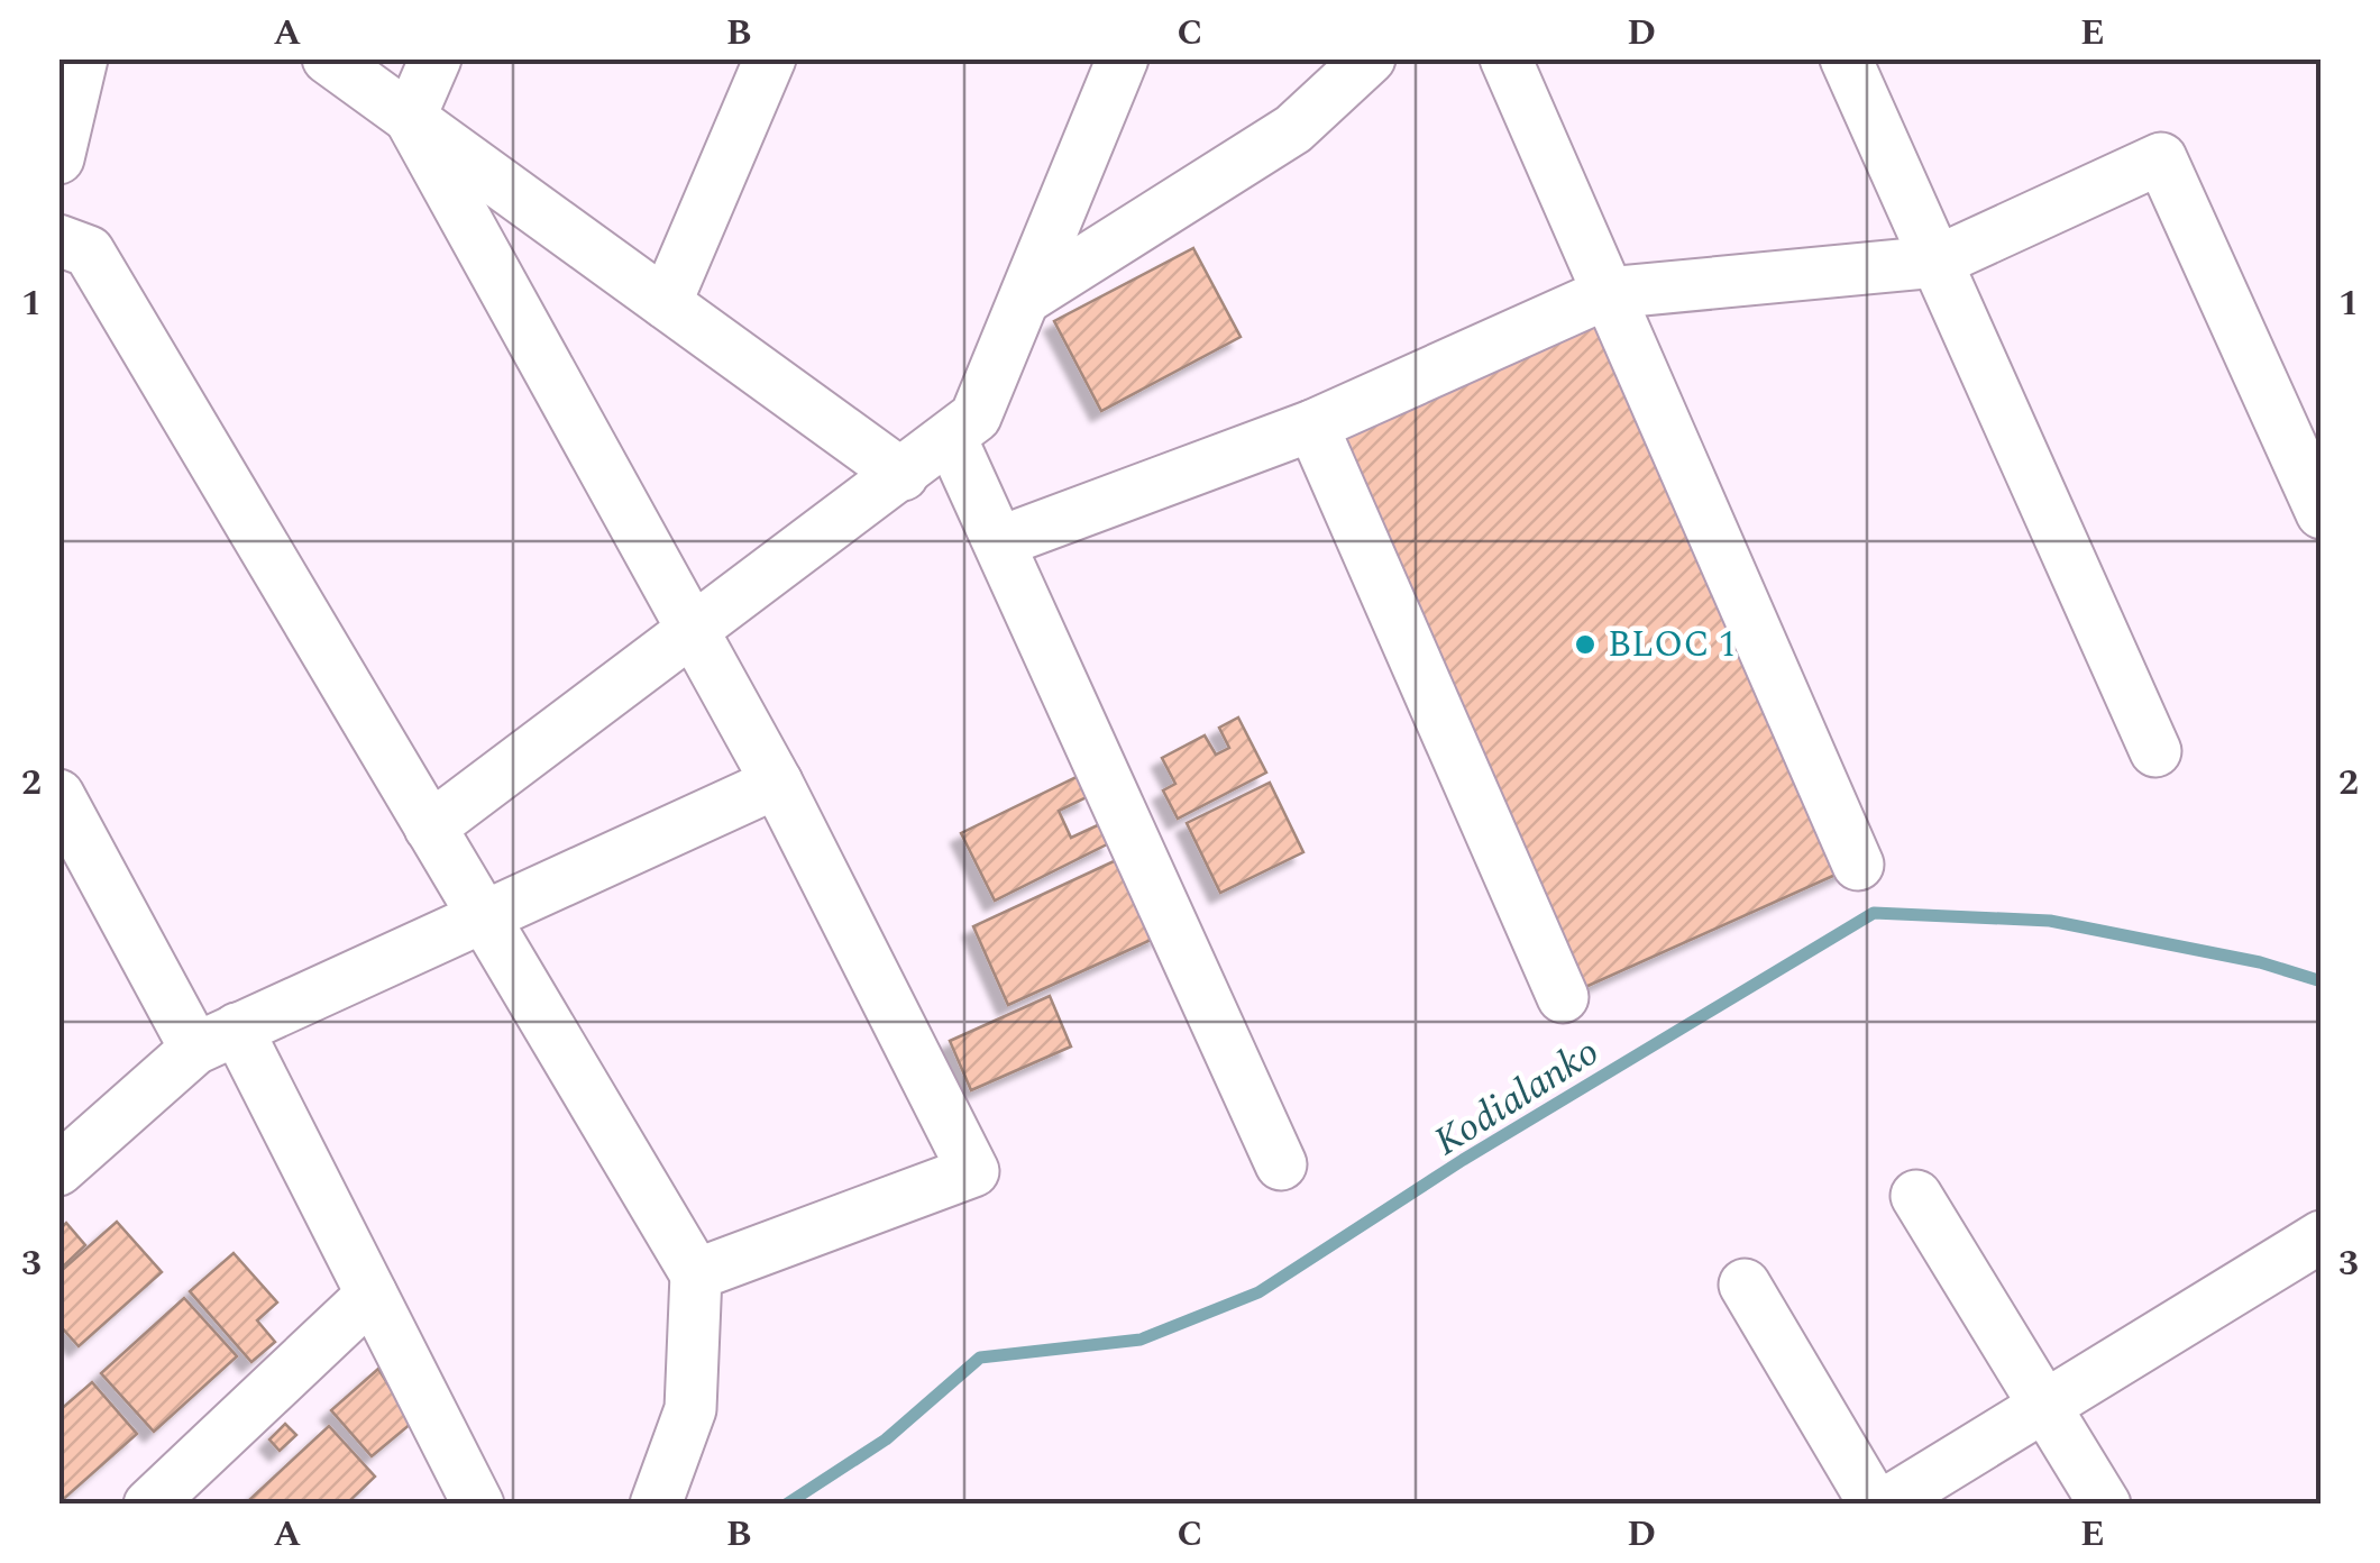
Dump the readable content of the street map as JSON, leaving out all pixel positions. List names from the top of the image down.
{
  "water": ["Kodialanko"],
  "places": ["BLOC 1"],
  "grid": {
    "columns": [
      "A",
      "B",
      "C",
      "D",
      "E"
    ],
    "rows": ["1", "2", "3"]
  }
}
